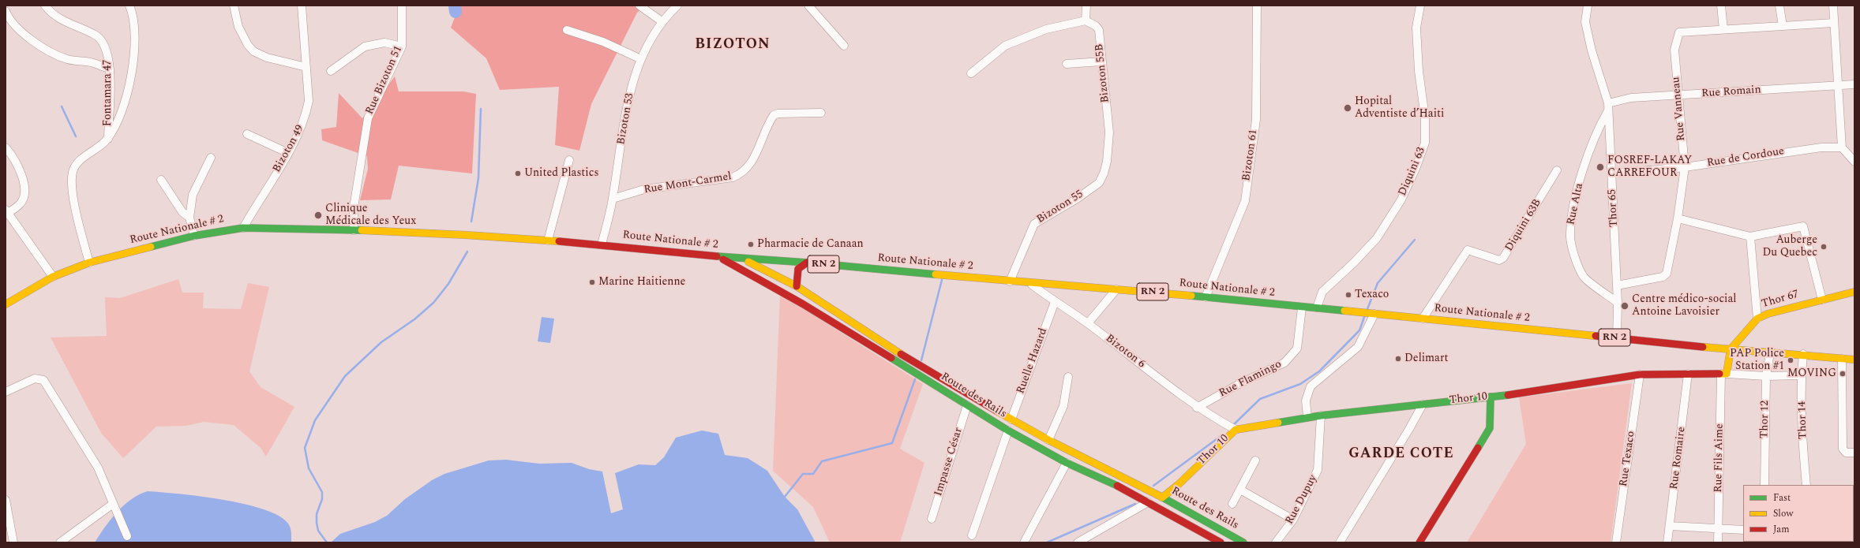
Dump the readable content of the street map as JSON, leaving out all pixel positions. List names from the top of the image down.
{
  "streets": {
    "main road": [
      "Route Nationale # 2",
      "RN 2",
      "Thor 67",
      "Route des Rails",
      "Thor 10"
    ],
    "street": [
      "Bizoton 55B",
      "Rue Bizoton 51",
      "Rue Romain",
      "Fontamara 47",
      "Rue Vanneau",
      "Bizoton 53",
      "Bizoton 49",
      "Bizoton 61",
      "Rue de Cordoue",
      "Diquini 63",
      "Rue Mont-Carmel",
      "Rue Alta",
      "Bizoton 55",
      "Thor 65",
      "Diquini 63B",
      "Bizoton 6",
      "Ruelle Hazard",
      "Rue Flamingo",
      "Thor 12",
      "Thor 14",
      "Rue Romaire",
      "Rue Fils Aime",
      "Rue Texaco",
      "Impasse César",
      "Rue Dupuy"
    ]
  },
  "crossings": [
    ["Bizoton 55B", "Bizoton 55"],
    ["Rue Bizoton 51", "Route Nationale # 2"],
    ["Rue Romain", "Rue Vanneau"],
    ["Rue Romain", "Rue Alta"],
    ["Rue Romain", "Thor 65"],
    ["Fontamara 47", "Route Nationale # 2"],
    ["Rue Vanneau", "Rue de Cordoue"],
    ["Rue Vanneau", "Thor 65"],
    ["Bizoton 53", "Rue Mont-Carmel"],
    ["Bizoton 53", "Route Nationale # 2"],
    ["Bizoton 49", "Route Nationale # 2"],
    ["Bizoton 61", "Route Nationale # 2"],
    ["Rue de Cordoue", "Thor 65"],
    ["Diquini 63", "Route Nationale # 2"],
    ["Rue Alta", "Thor 65"],
    ["Bizoton 55", "Route Nationale # 2"],
    ["Thor 65", "Route Nationale # 2"],
    ["Diquini 63B", "Route Nationale # 2"],
    ["Route Nationale # 2", "Thor 67"],
    ["Route Nationale # 2", "Bizoton 6"],
    ["Route Nationale # 2", "Rue Flamingo"],
    ["Route Nationale # 2", "Route des Rails"],
    ["Route Nationale # 2", "Thor 12"],
    ["Route Nationale # 2", "Thor 14"],
    ["Bizoton 6", "Ruelle Hazard"],
    ["Bizoton 6", "Rue Flamingo"],
    ["Bizoton 6", "Thor 10"],
    ["Ruelle Hazard", "Route des Rails"],
    ["Route des Rails", "Thor 10"],
    ["Route des Rails", "Impasse César"],
    ["Thor 10", "Thor 12"],
    ["Thor 10", "Thor 14"],
    ["Thor 10", "Rue Romaire"],
    ["Thor 10", "Rue Fils Aime"],
    ["Thor 10", "Rue Texaco"],
    ["Thor 10", "Rue Dupuy"]
  ],
  "districts": ["BIZOTON", "GARDE COTE"],
  "places": [
    "Hopital Adventiste d’Haiti",
    "FOSREF-LAKAY CARREFOUR",
    "United Plastics",
    "Clinique Médicale des Yeux",
    "Pharmacie de Canaan",
    "Auberge Du Quebec",
    "Marine Haitienne",
    "Texaco",
    "Centre médico-social Antoine Lavoisier",
    "Delimart",
    "PAP Police Station #1",
    "MOVING"
  ],
  "legend": ["Fast", "Slow", "Jam"]
}
